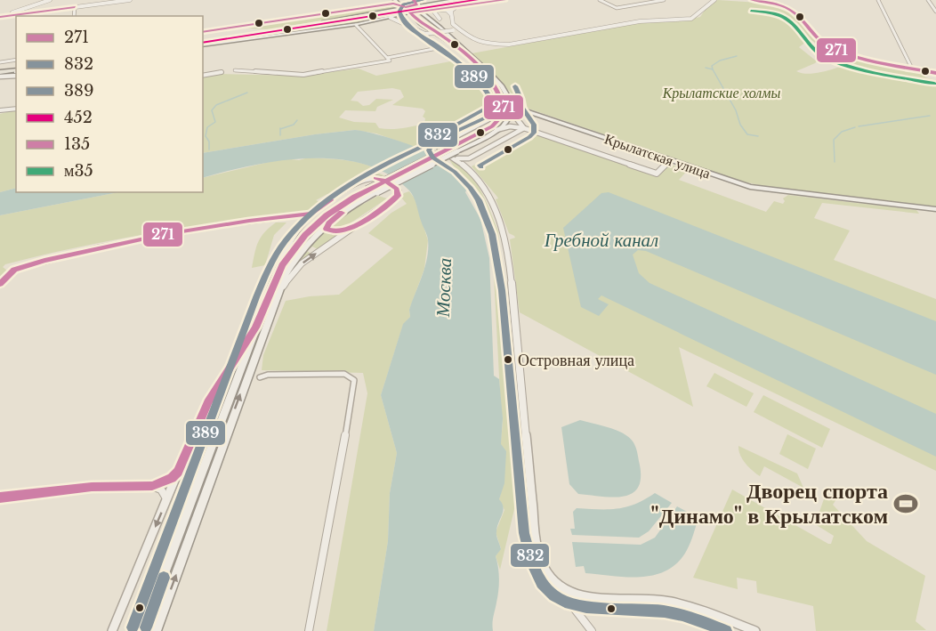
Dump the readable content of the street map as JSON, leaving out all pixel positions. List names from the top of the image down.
{
  "streets": {
    "main road": ["Крылатская улица"]
  },
  "water": ["Гребной канал", "Москва"],
  "parks": ["Крылатские холмы"],
  "places": {
    "other": ["Островная улица"],
    "sports": ["Дворец спорта \"Динамо\" в Крылатском"]
  },
  "lines": [
    "transit line 271",
    "transit line 832",
    "transit line 389",
    "transit line 452",
    "transit line 135",
    "transit line м35"
  ],
  "legend": [
    "271",
    "832",
    "389",
    "452",
    "135",
    "м35"
  ]
}
